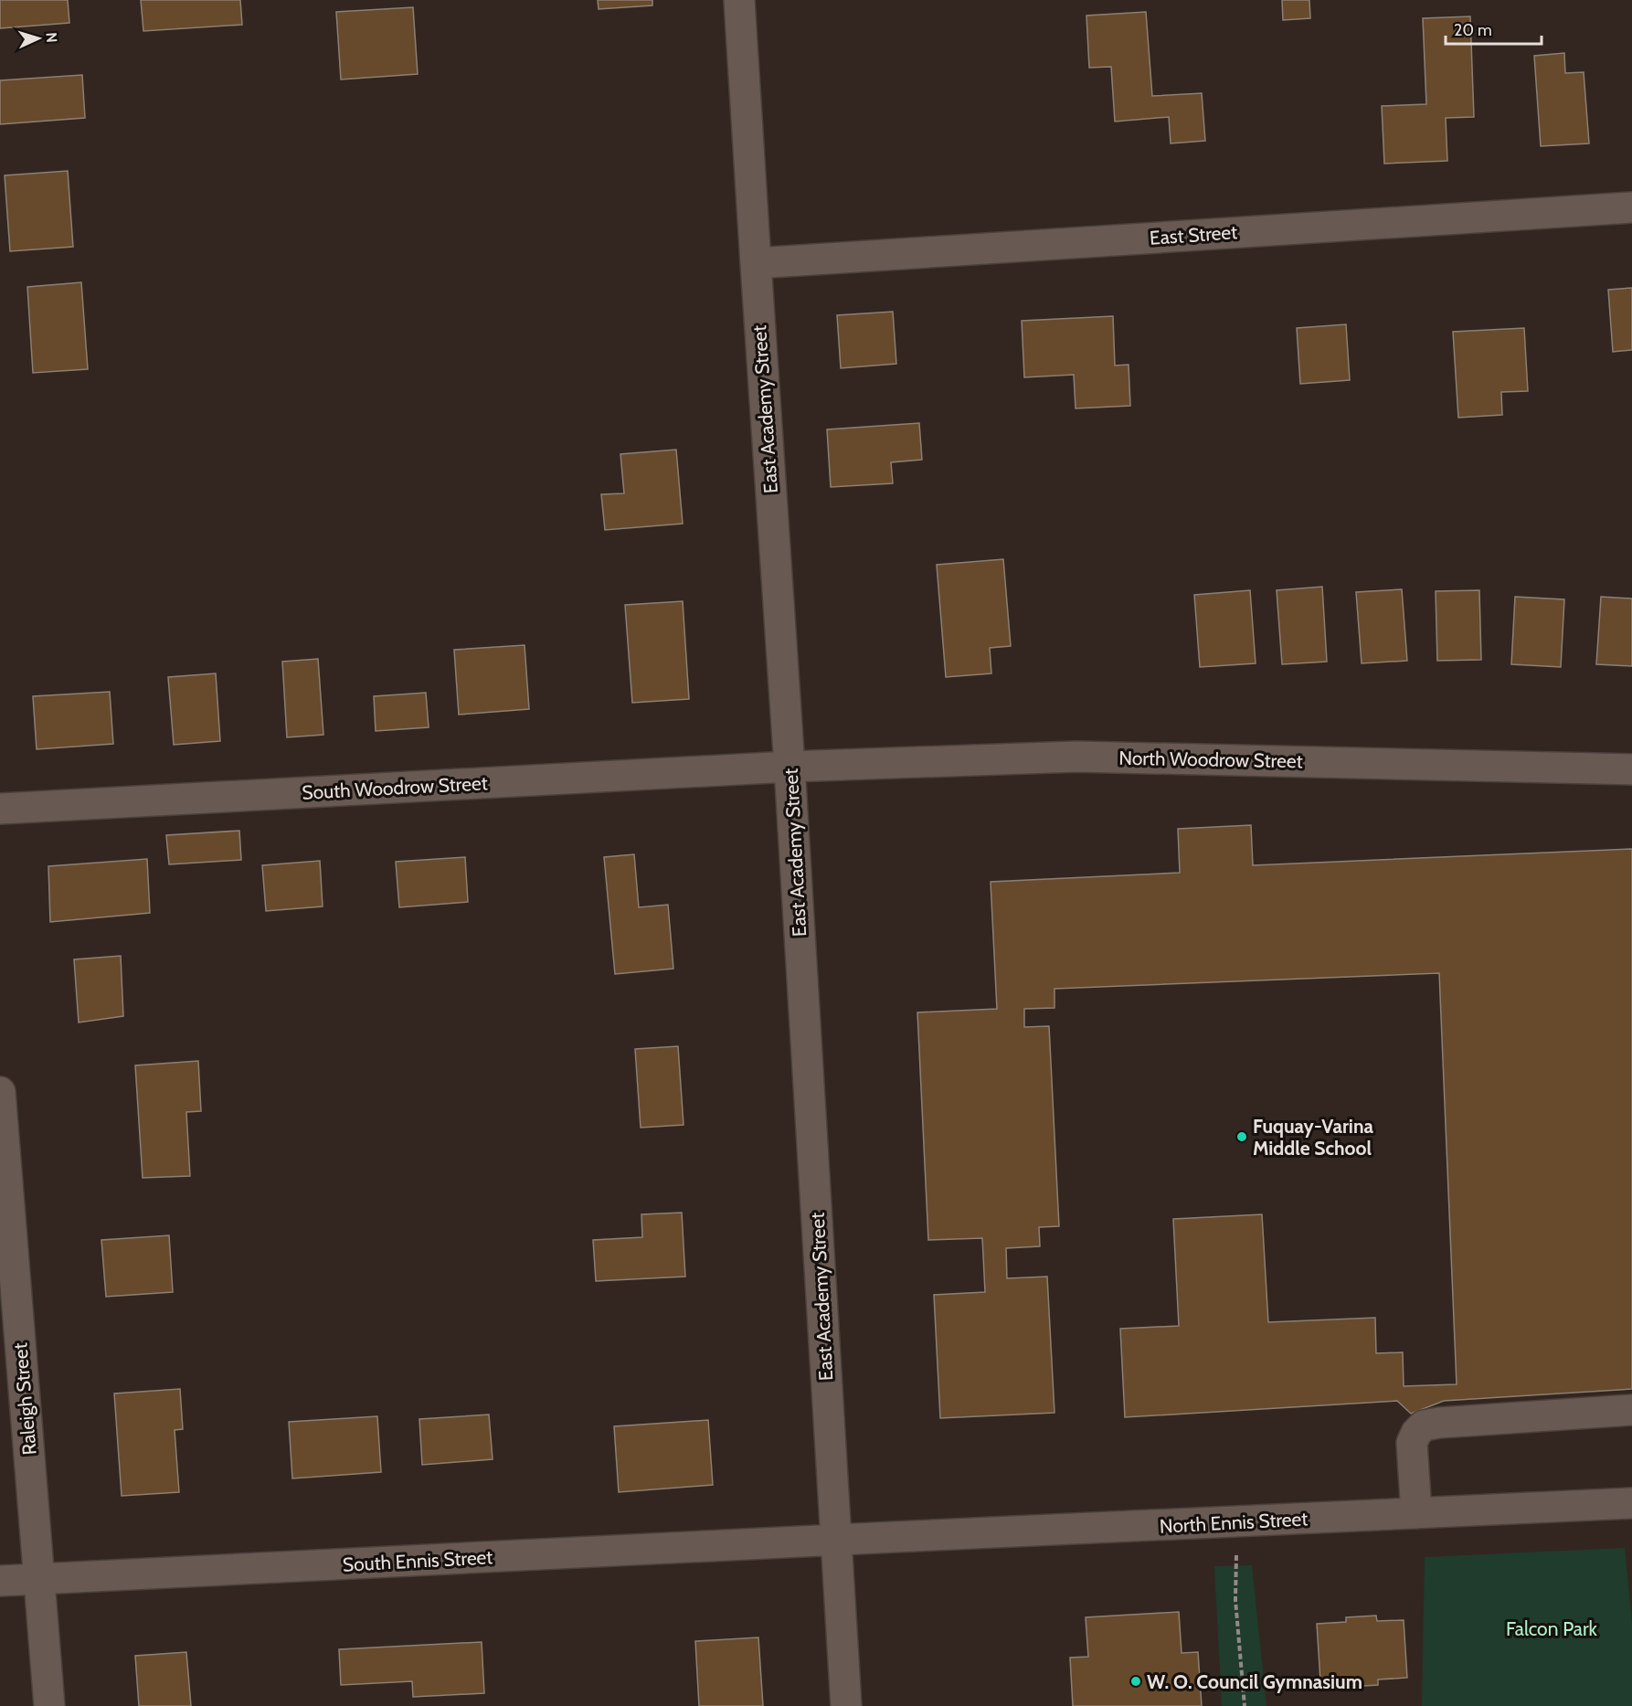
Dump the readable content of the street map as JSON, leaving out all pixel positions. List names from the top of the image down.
{
  "streets": {
    "street": [
      "East Street",
      "East Academy Street",
      "North Woodrow Street",
      "South Woodrow Street",
      "Raleigh Street",
      "North Ennis Street",
      "South Ennis Street"
    ]
  },
  "crossings": [
    ["East Street", "East Academy Street"],
    ["East Academy Street", "North Woodrow Street"],
    ["East Academy Street", "South Woodrow Street"],
    ["East Academy Street", "North Ennis Street"],
    ["East Academy Street", "South Ennis Street"],
    ["North Woodrow Street", "South Woodrow Street"],
    ["Raleigh Street", "South Ennis Street"],
    ["North Ennis Street", "South Ennis Street"]
  ],
  "parks": ["Falcon Park"],
  "places": ["Fuquay-Varina Middle School", "W. O. Council Gymnasium"],
  "scale_bar": "20 m",
  "north": "right"
}
